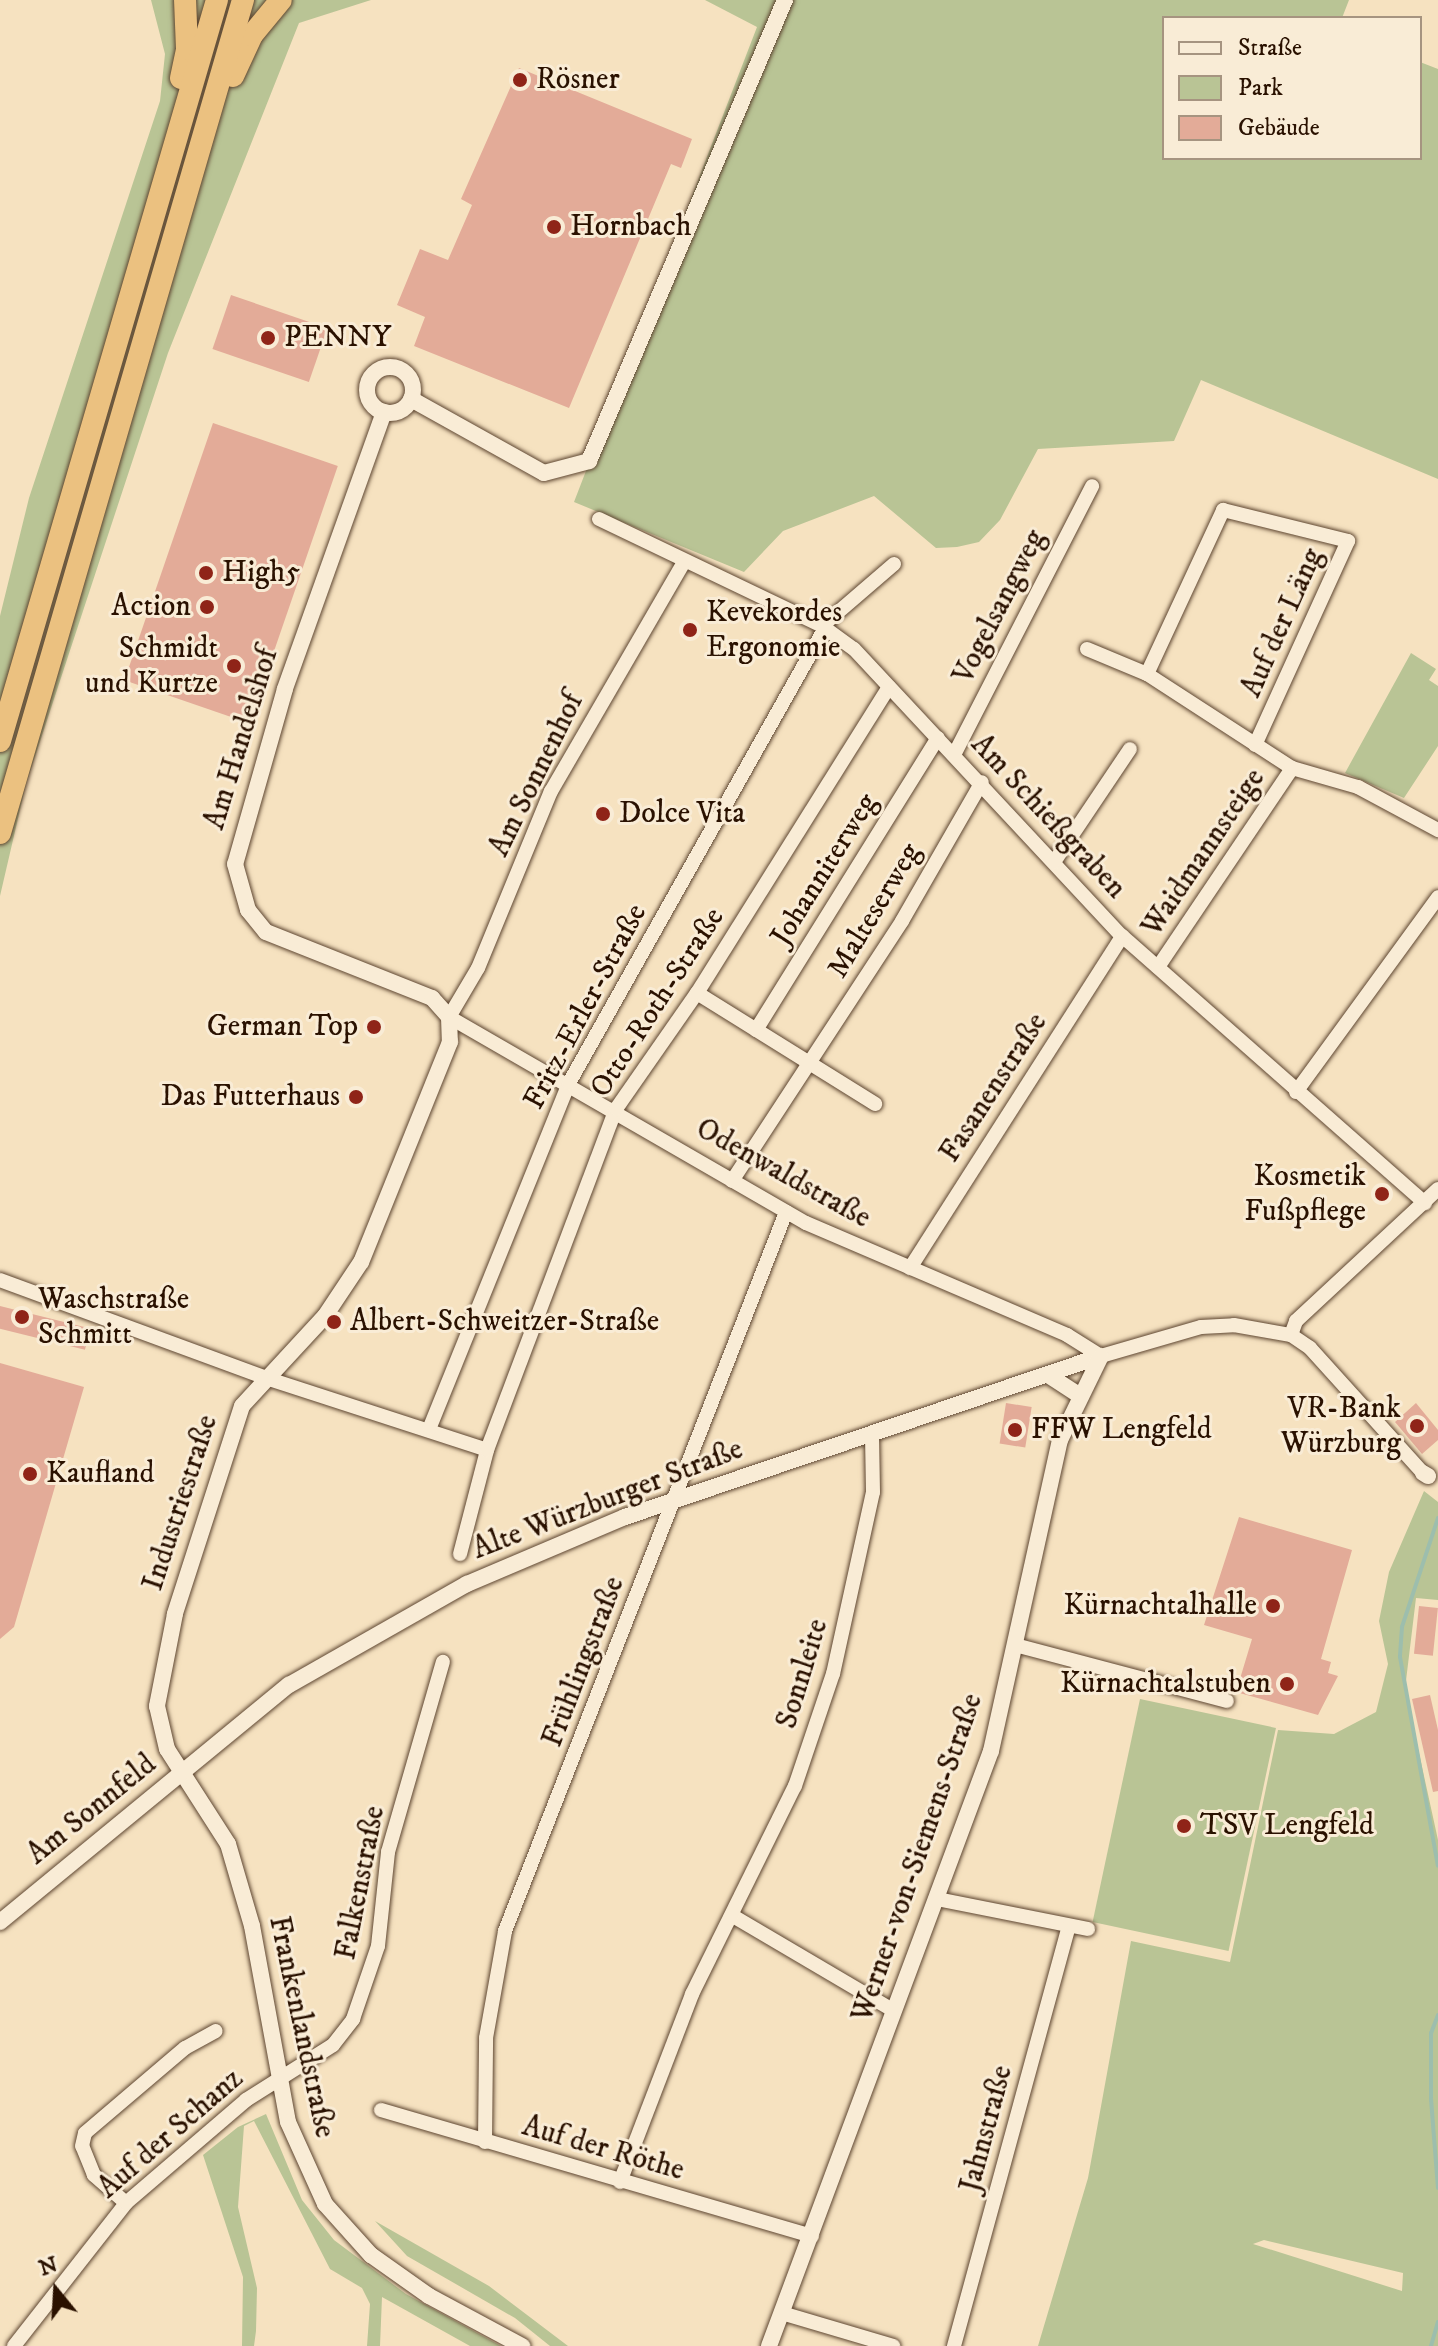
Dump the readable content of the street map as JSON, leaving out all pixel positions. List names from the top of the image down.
{
  "streets": {
    "street": [
      "Vogelsangweg",
      "Auf der Läng",
      "Am Handelshof",
      "Am Sonnenhof",
      "Am Schießgraben",
      "Waidmannsteige",
      "Johanniterweg",
      "Malteserweg",
      "Otto-Roth-Straße",
      "Fritz-Erler-Straße",
      "Fasanenstraße",
      "Odenwaldstraße",
      "Alte Würzburger Straße",
      "Industriestraße",
      "Frühlingstraße",
      "Sonnleite",
      "Am Sonnfeld",
      "Werner-von-Siemens-Straße",
      "Falkenstraße",
      "Frankenlandstraße",
      "Jahnstraße",
      "Auf der Schanz",
      "Auf der Röthe"
    ]
  },
  "crossings": [
    ["Vogelsangweg", "Am Schießgraben"],
    ["Auf der Läng", "Waidmannsteige"],
    ["Am Handelshof", "Am Sonnenhof"],
    ["Am Handelshof", "Odenwaldstraße"],
    ["Am Handelshof", "Industriestraße"],
    ["Am Sonnenhof", "Am Schießgraben"],
    ["Am Sonnenhof", "Odenwaldstraße"],
    ["Am Sonnenhof", "Industriestraße"],
    ["Am Schießgraben", "Waidmannsteige"],
    ["Am Schießgraben", "Johanniterweg"],
    ["Am Schießgraben", "Malteserweg"],
    ["Am Schießgraben", "Otto-Roth-Straße"],
    ["Am Schießgraben", "Fritz-Erler-Straße"],
    ["Am Schießgraben", "Fasanenstraße"],
    ["Malteserweg", "Odenwaldstraße"],
    ["Otto-Roth-Straße", "Odenwaldstraße"],
    ["Fritz-Erler-Straße", "Odenwaldstraße"],
    ["Fasanenstraße", "Odenwaldstraße"],
    ["Odenwaldstraße", "Alte Würzburger Straße"],
    ["Odenwaldstraße", "Industriestraße"],
    ["Odenwaldstraße", "Frühlingstraße"],
    ["Odenwaldstraße", "Werner-von-Siemens-Straße"],
    ["Alte Würzburger Straße", "Industriestraße"],
    ["Alte Würzburger Straße", "Frühlingstraße"],
    ["Alte Würzburger Straße", "Sonnleite"],
    ["Alte Würzburger Straße", "Am Sonnfeld"],
    ["Alte Würzburger Straße", "Werner-von-Siemens-Straße"],
    ["Alte Würzburger Straße", "Frankenlandstraße"],
    ["Industriestraße", "Am Sonnfeld"],
    ["Industriestraße", "Frankenlandstraße"],
    ["Frühlingstraße", "Auf der Röthe"],
    ["Sonnleite", "Auf der Röthe"],
    ["Am Sonnfeld", "Frankenlandstraße"],
    ["Werner-von-Siemens-Straße", "Auf der Röthe"],
    ["Falkenstraße", "Frankenlandstraße"],
    ["Falkenstraße", "Auf der Schanz"],
    ["Frankenlandstraße", "Auf der Schanz"]
  ],
  "places": [
    "Rösner",
    "Hornbach",
    "PENNY",
    "High5",
    "Action",
    "Kevekordes Ergonomie",
    "Schmidt und Kurtze",
    "Dolce Vita",
    "German Top",
    "Das Futterhaus",
    "Kosmetik Fußpflege",
    "Waschstraße Schmitt",
    "Albert-Schweitzer-Straße",
    "VR-Bank Würzburg",
    "FFW Lengfeld",
    "Kaufland",
    "Kürnachtalhalle",
    "Kürnachtalstuben",
    "TSV Lengfeld"
  ],
  "legend": ["Straße", "Park", "Gebäude"],
  "north": "top"
}
